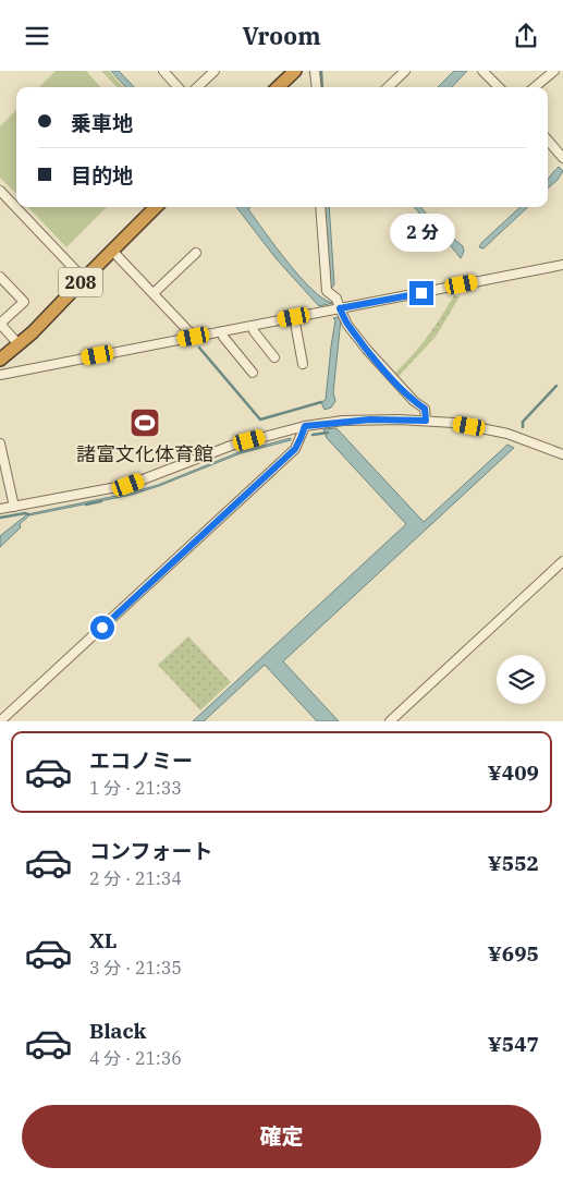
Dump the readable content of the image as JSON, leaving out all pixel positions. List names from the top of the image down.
{
  "streets": {
    "highway": ["208"]
  },
  "places": {
    "sports": ["諸富文化体育館"]
  },
  "page": {
    "header": "Vroom",
    "banner": ["乗車地", "目的地"],
    "bubble": "2 分",
    "list": [
      {
        "name": "エコノミー",
        "note": "1 分 · 21:33",
        "value": "¥409"
      },
      {
        "name": "コンフォート",
        "note": "2 分 · 21:34",
        "value": "¥552"
      },
      {
        "name": "XL",
        "note": "3 分 · 21:35",
        "value": "¥695"
      },
      {
        "name": "Black",
        "note": "4 分 · 21:36",
        "value": "¥547"
      }
    ],
    "buttons": "確定"
  }
}
